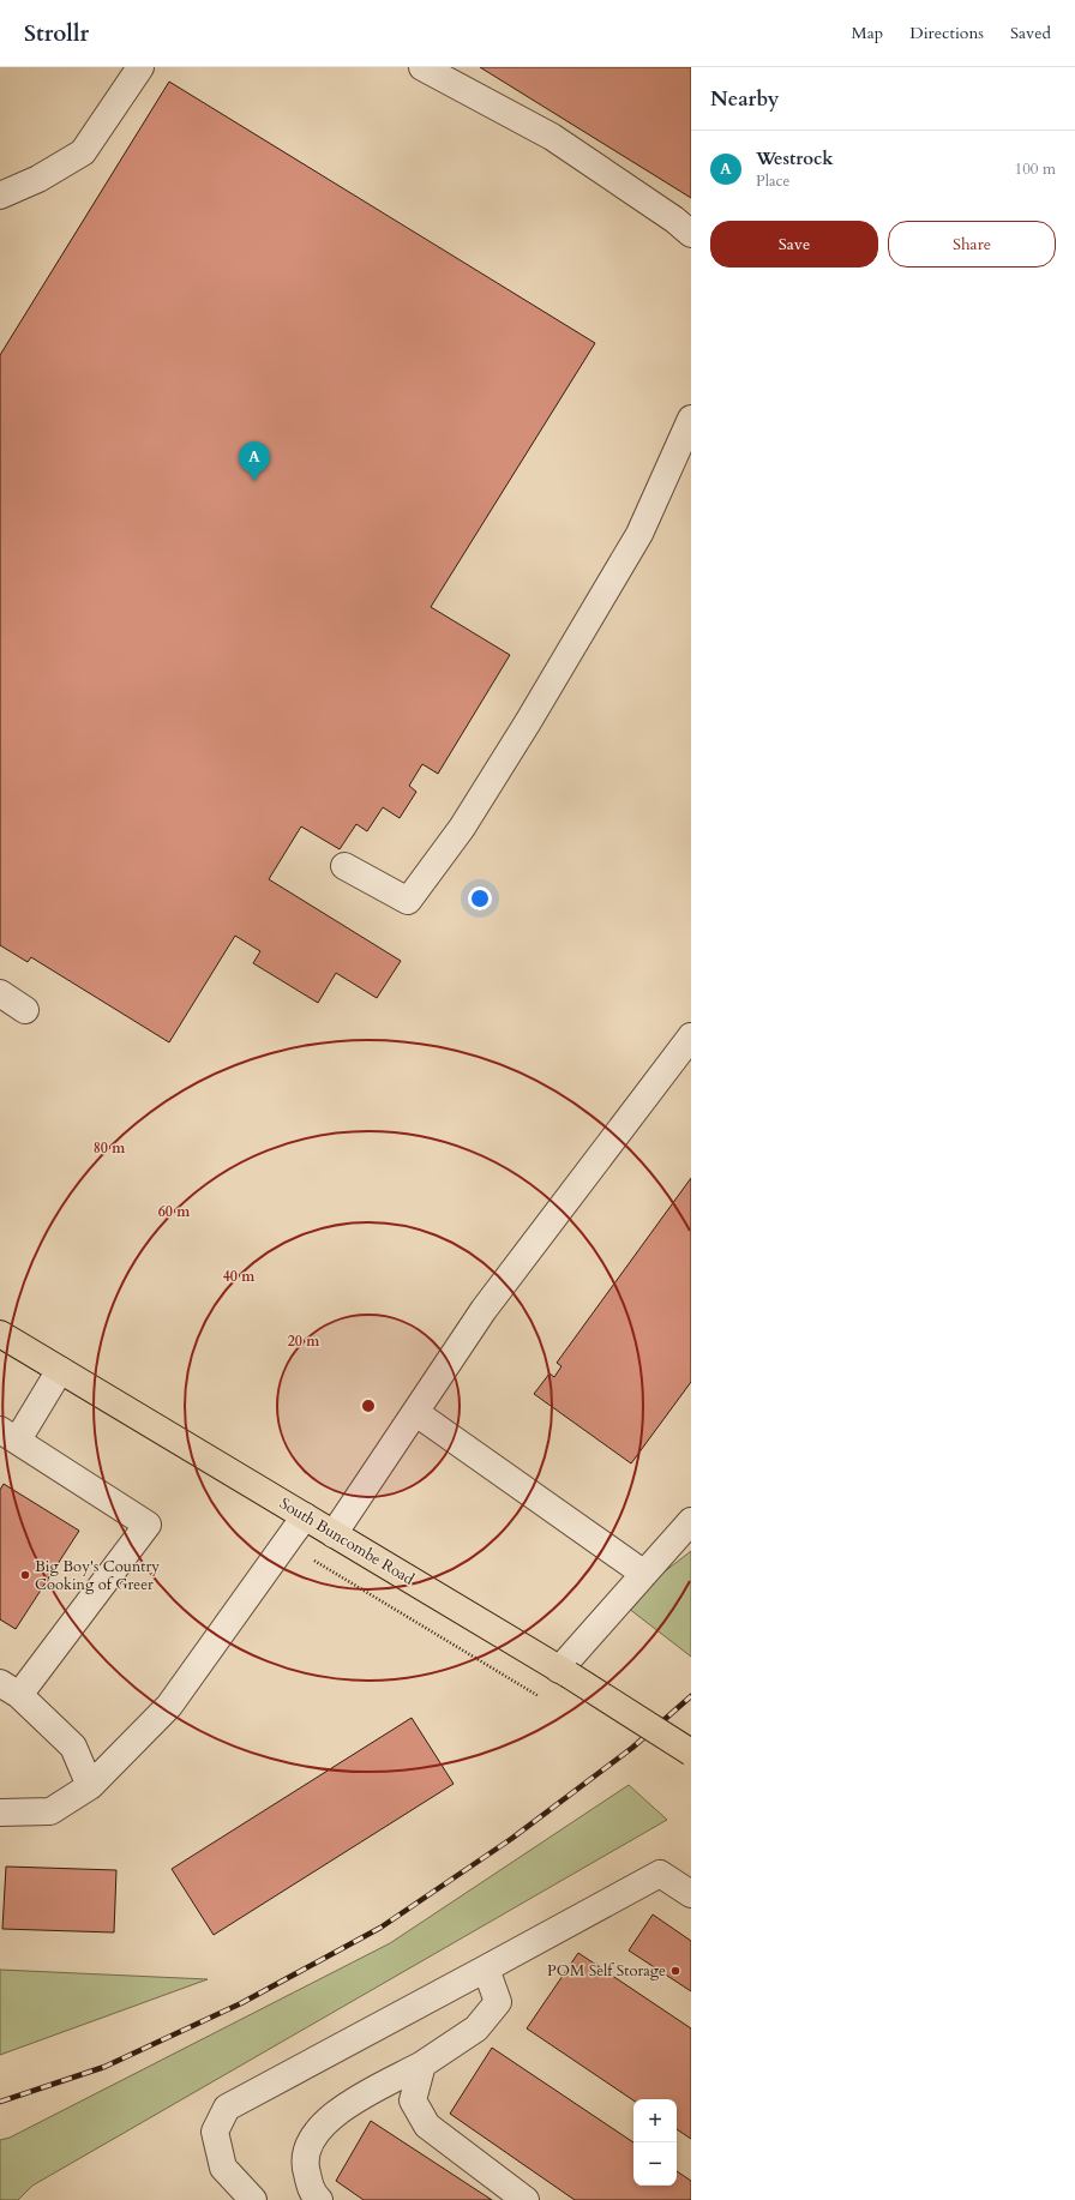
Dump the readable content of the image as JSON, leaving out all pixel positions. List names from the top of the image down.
{
  "streets": {
    "main road": ["South Buncombe Road"]
  },
  "places": ["Big Boy's Country Cooking of Greer", "POM Self Storage"],
  "page": {
    "header": "Strollr",
    "nav": ["Map", "Directions", "Saved"],
    "heading": "Nearby",
    "list": [
      {
        "mark": "A",
        "name": "Westrock",
        "note": "Place",
        "value": "100 m"
      }
    ],
    "buttons": ["Save", "Share"],
    "pins": "A",
    "map_buttons": ["+", "−"]
  },
  "rings": [
    "80 m",
    "60 m",
    "40 m",
    "20 m"
  ]
}
